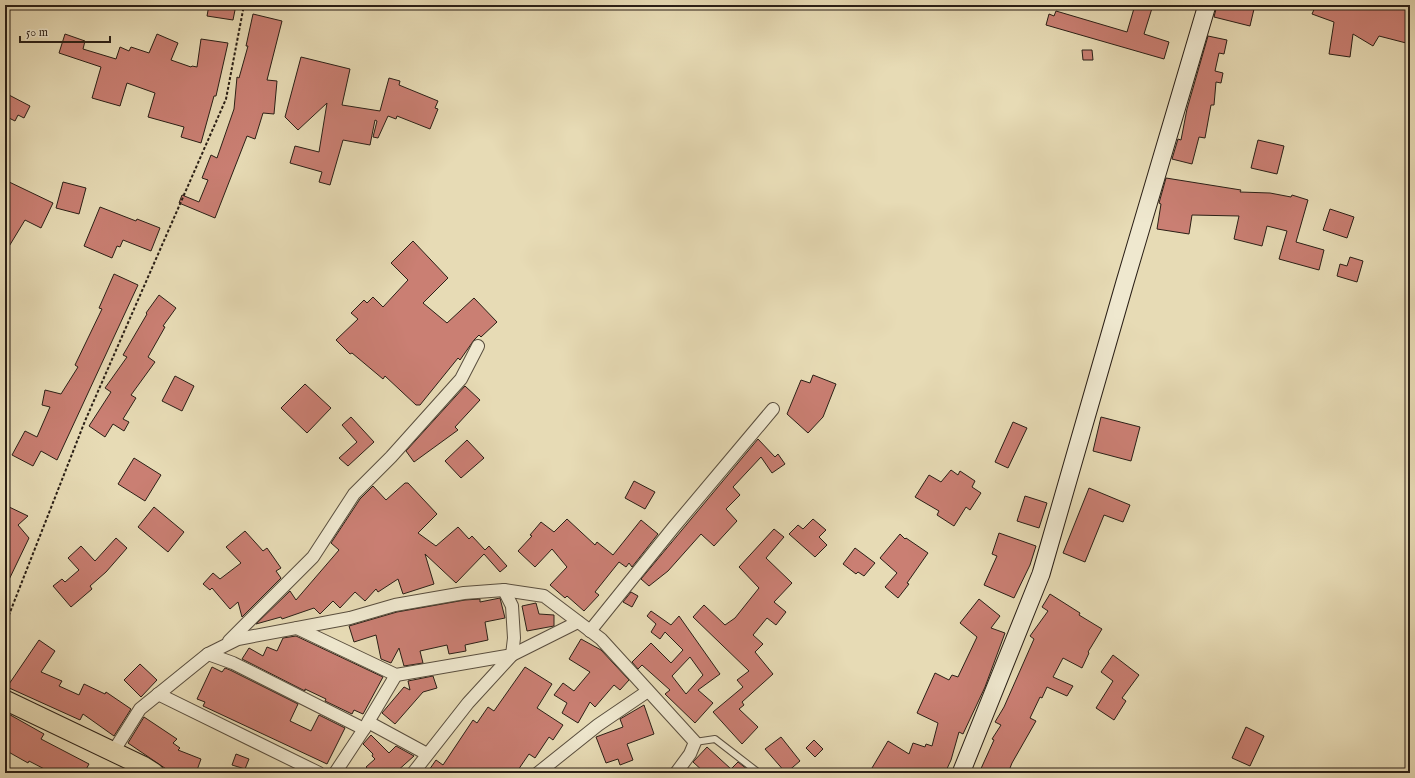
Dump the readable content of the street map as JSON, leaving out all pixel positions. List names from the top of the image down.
{
  "scale_bar": "50 m"
}
